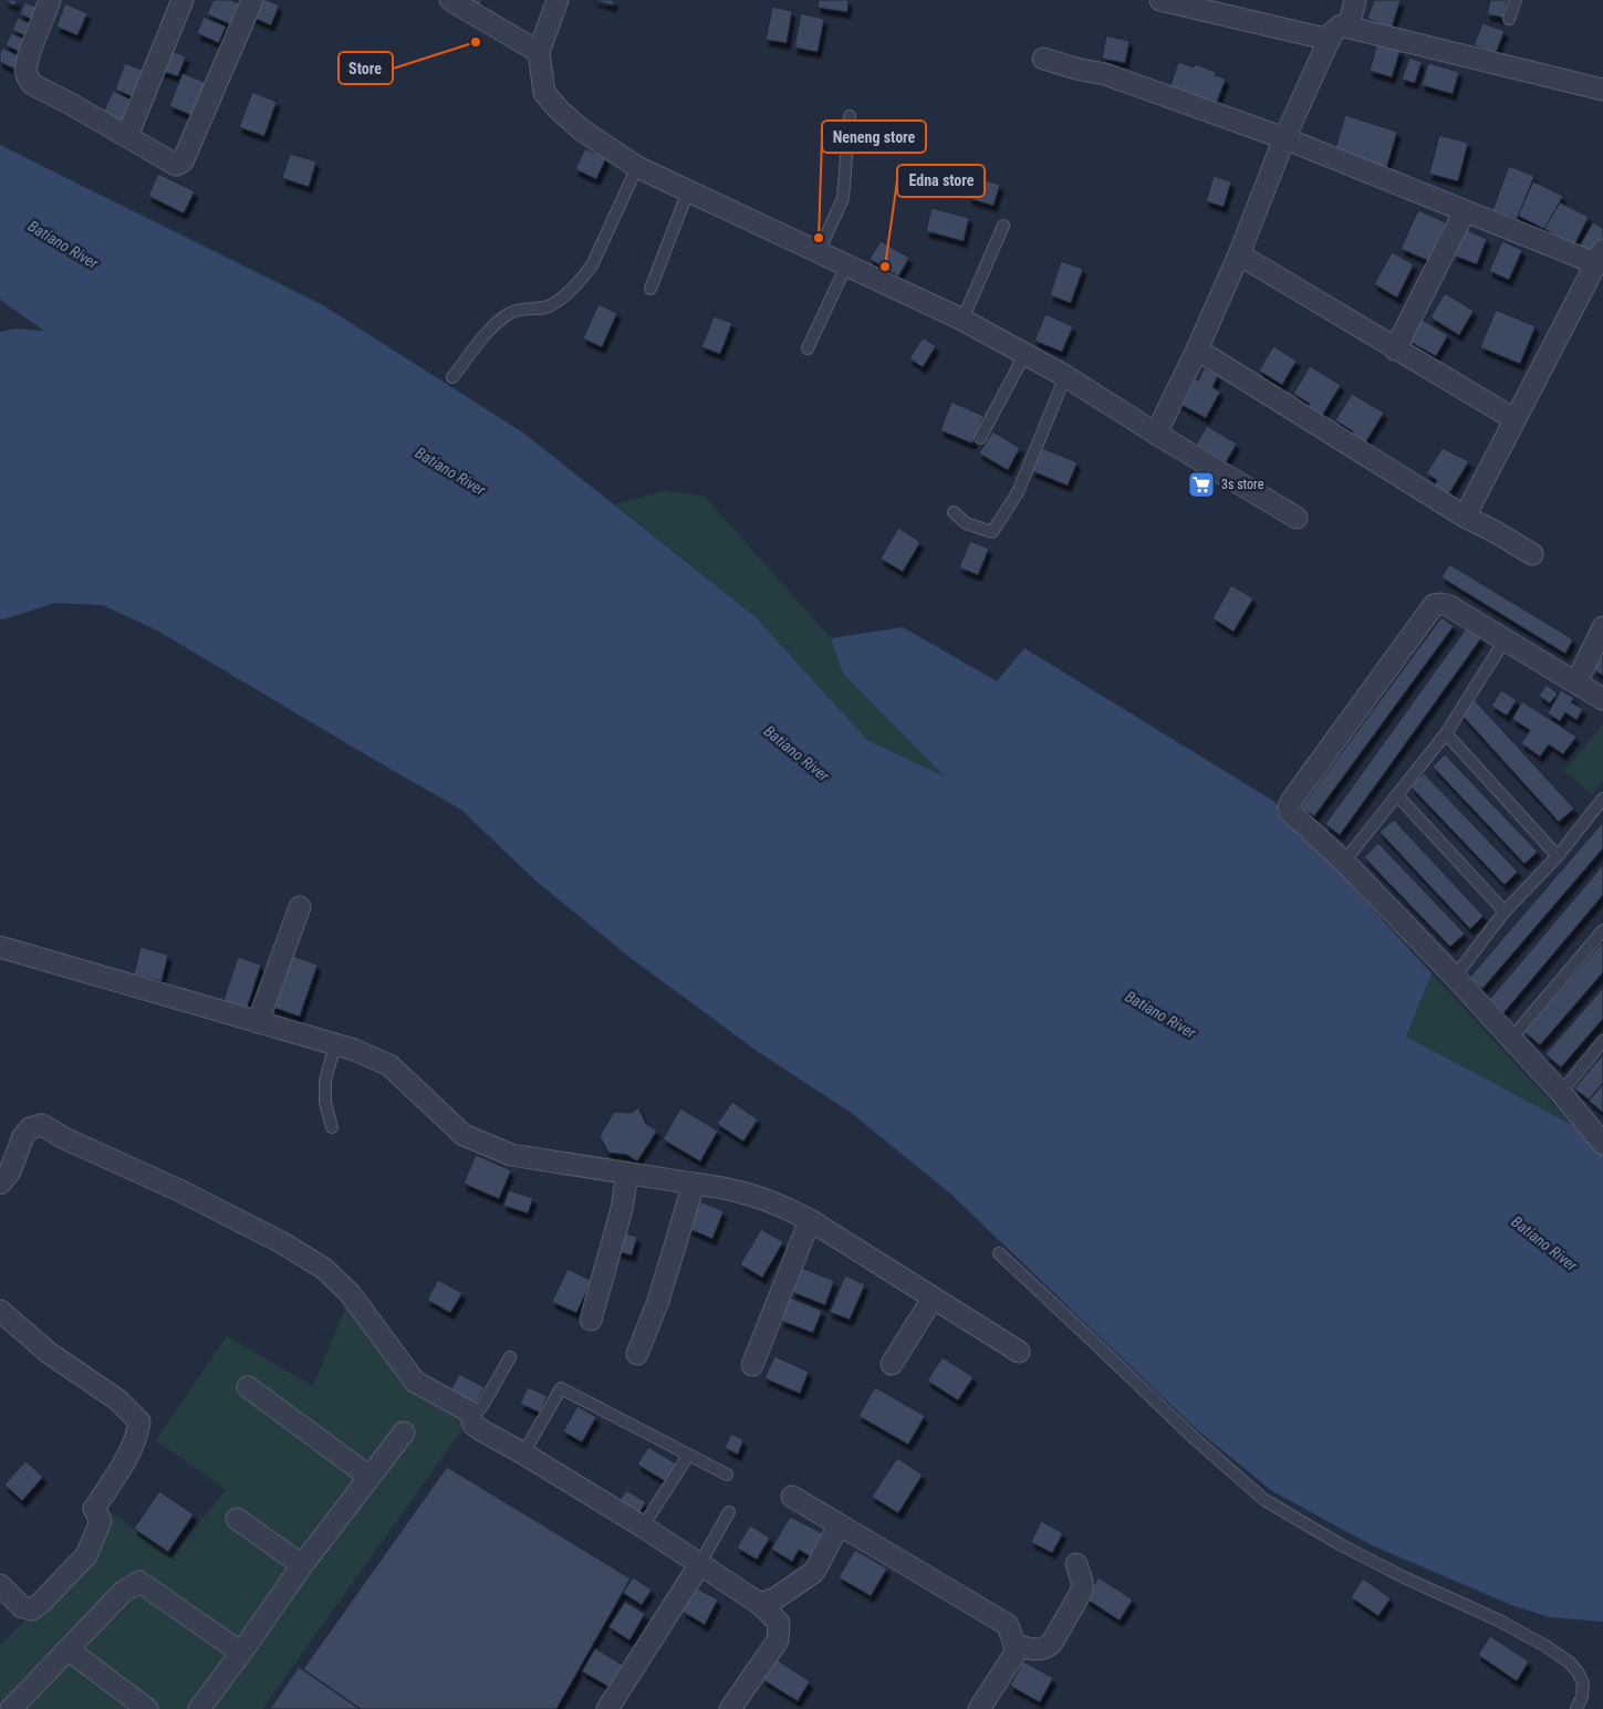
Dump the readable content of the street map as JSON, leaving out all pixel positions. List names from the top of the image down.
{
  "water": ["Batiano River"],
  "places": {
    "other": ["Store", "Neneng store", "Edna store"],
    "supermarket": ["3s store"]
  }
}
